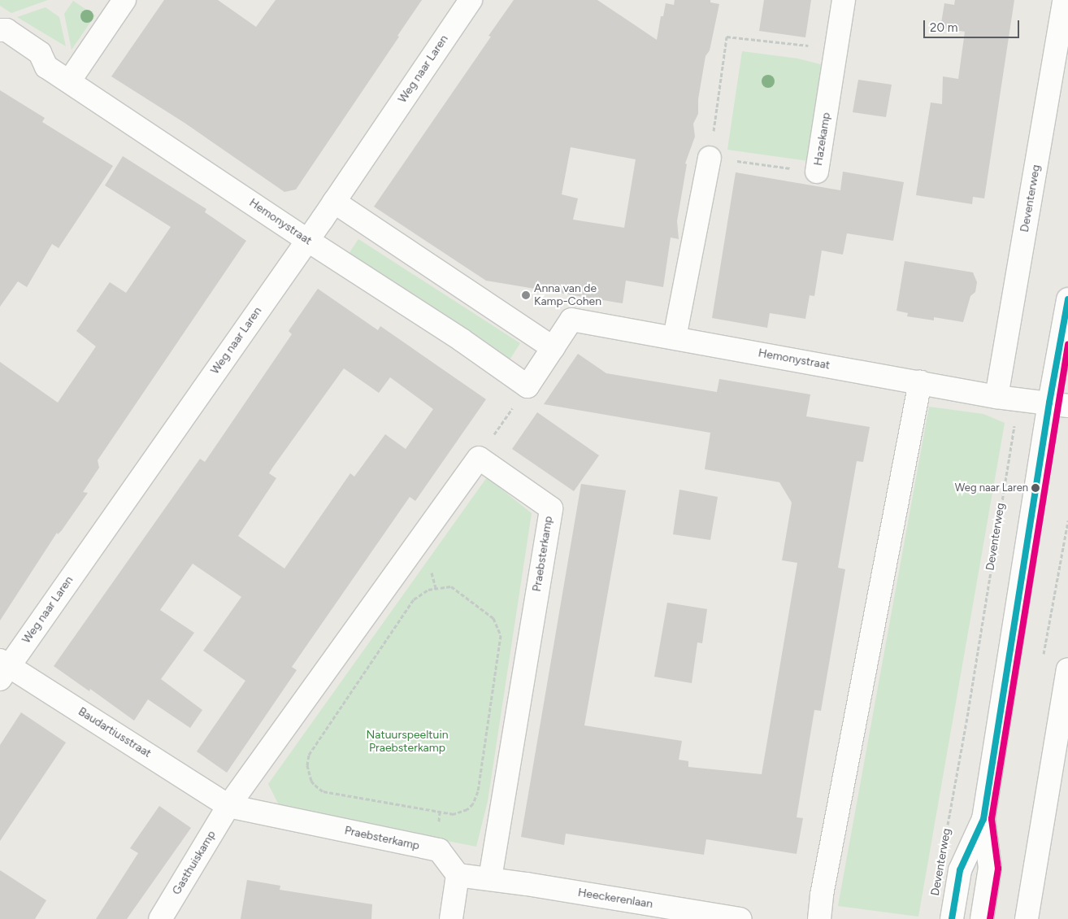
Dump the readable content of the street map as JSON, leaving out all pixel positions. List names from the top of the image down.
{
  "streets": {
    "street": [
      "Weg naar Laren",
      "Hazekamp",
      "Deventerweg",
      "Hemonystraat",
      "Praebsterkamp",
      "Baudartiusstraat",
      "Gasthuiskamp",
      "Heeckerenlaan"
    ]
  },
  "crossings": [
    ["Weg naar Laren", "Hemonystraat"],
    ["Weg naar Laren", "Baudartiusstraat"],
    ["Deventerweg", "Hemonystraat"],
    ["Praebsterkamp", "Baudartiusstraat"],
    ["Praebsterkamp", "Gasthuiskamp"],
    ["Praebsterkamp", "Heeckerenlaan"],
    ["Baudartiusstraat", "Gasthuiskamp"]
  ],
  "parks": ["Natuurspeeltuin Praebsterkamp"],
  "places": ["Anna van de Kamp-Cohen", "Weg naar Laren"],
  "scale_bar": "20 m"
}
